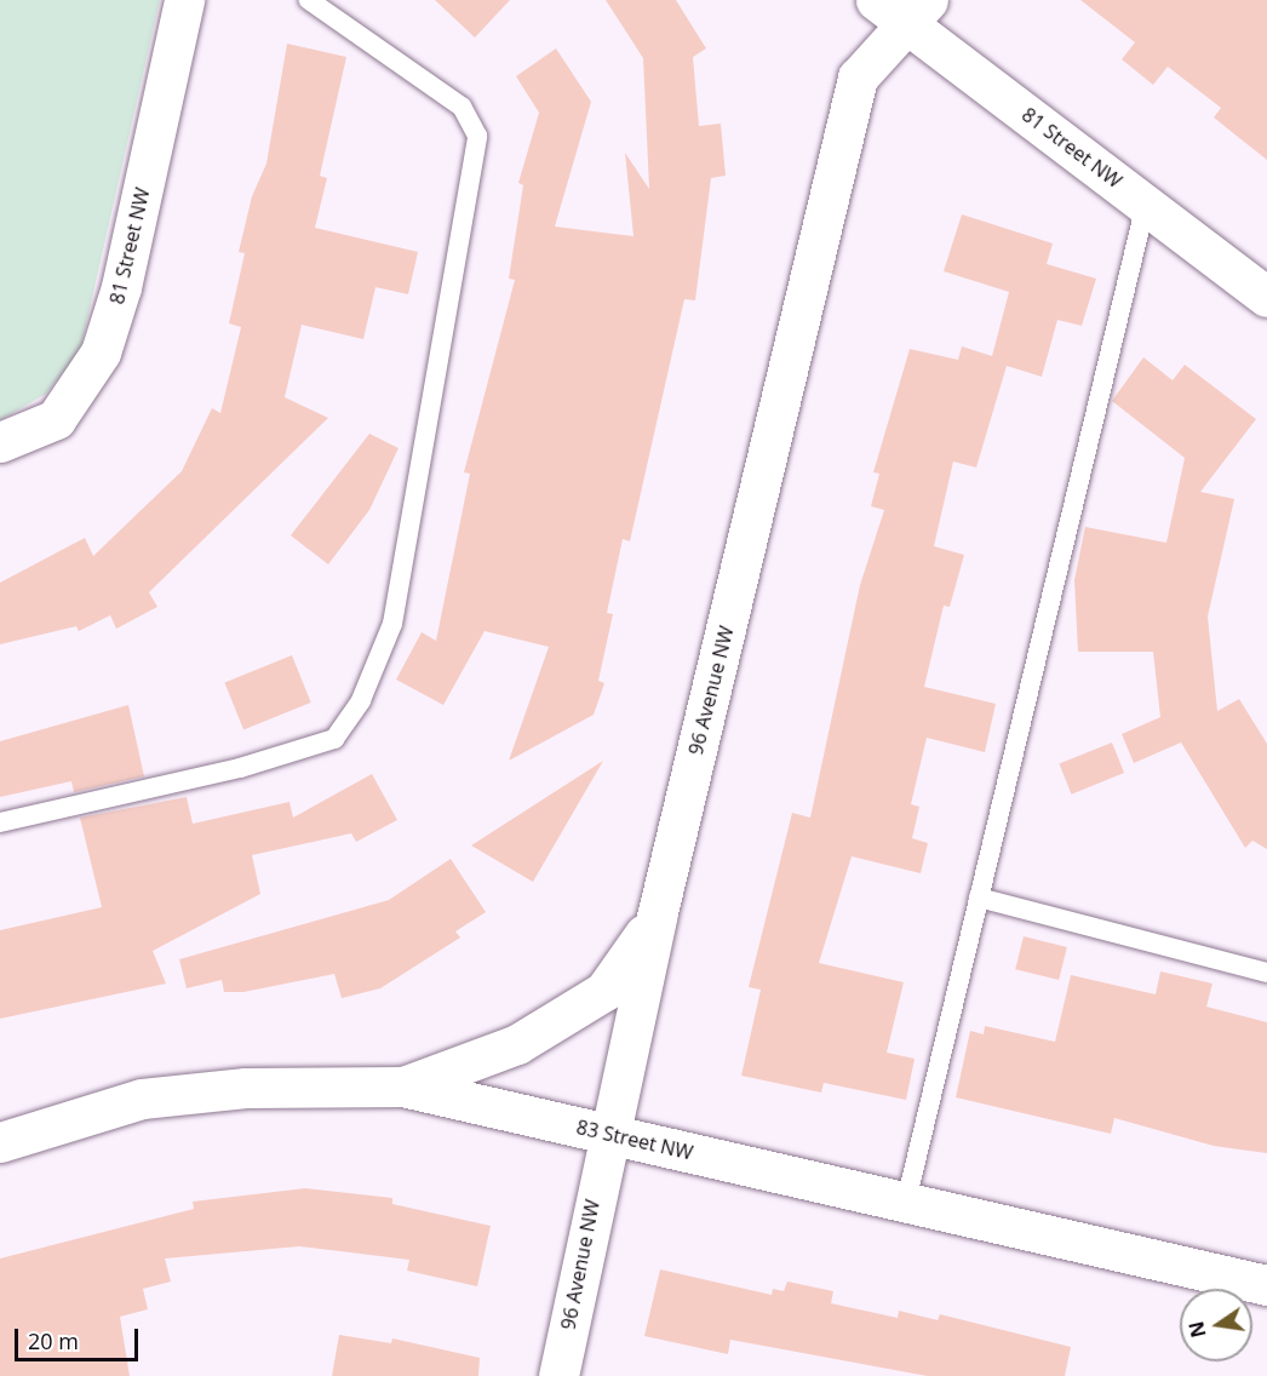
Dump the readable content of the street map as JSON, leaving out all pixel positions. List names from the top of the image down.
{
  "streets": {
    "street": ["81 Street NW", "96 Avenue NW", "83 Street NW"]
  },
  "crossings": [
    ["81 Street NW", "96 Avenue NW"],
    ["96 Avenue NW", "83 Street NW"]
  ],
  "scale_bar": "20 m",
  "north": "left"
}
